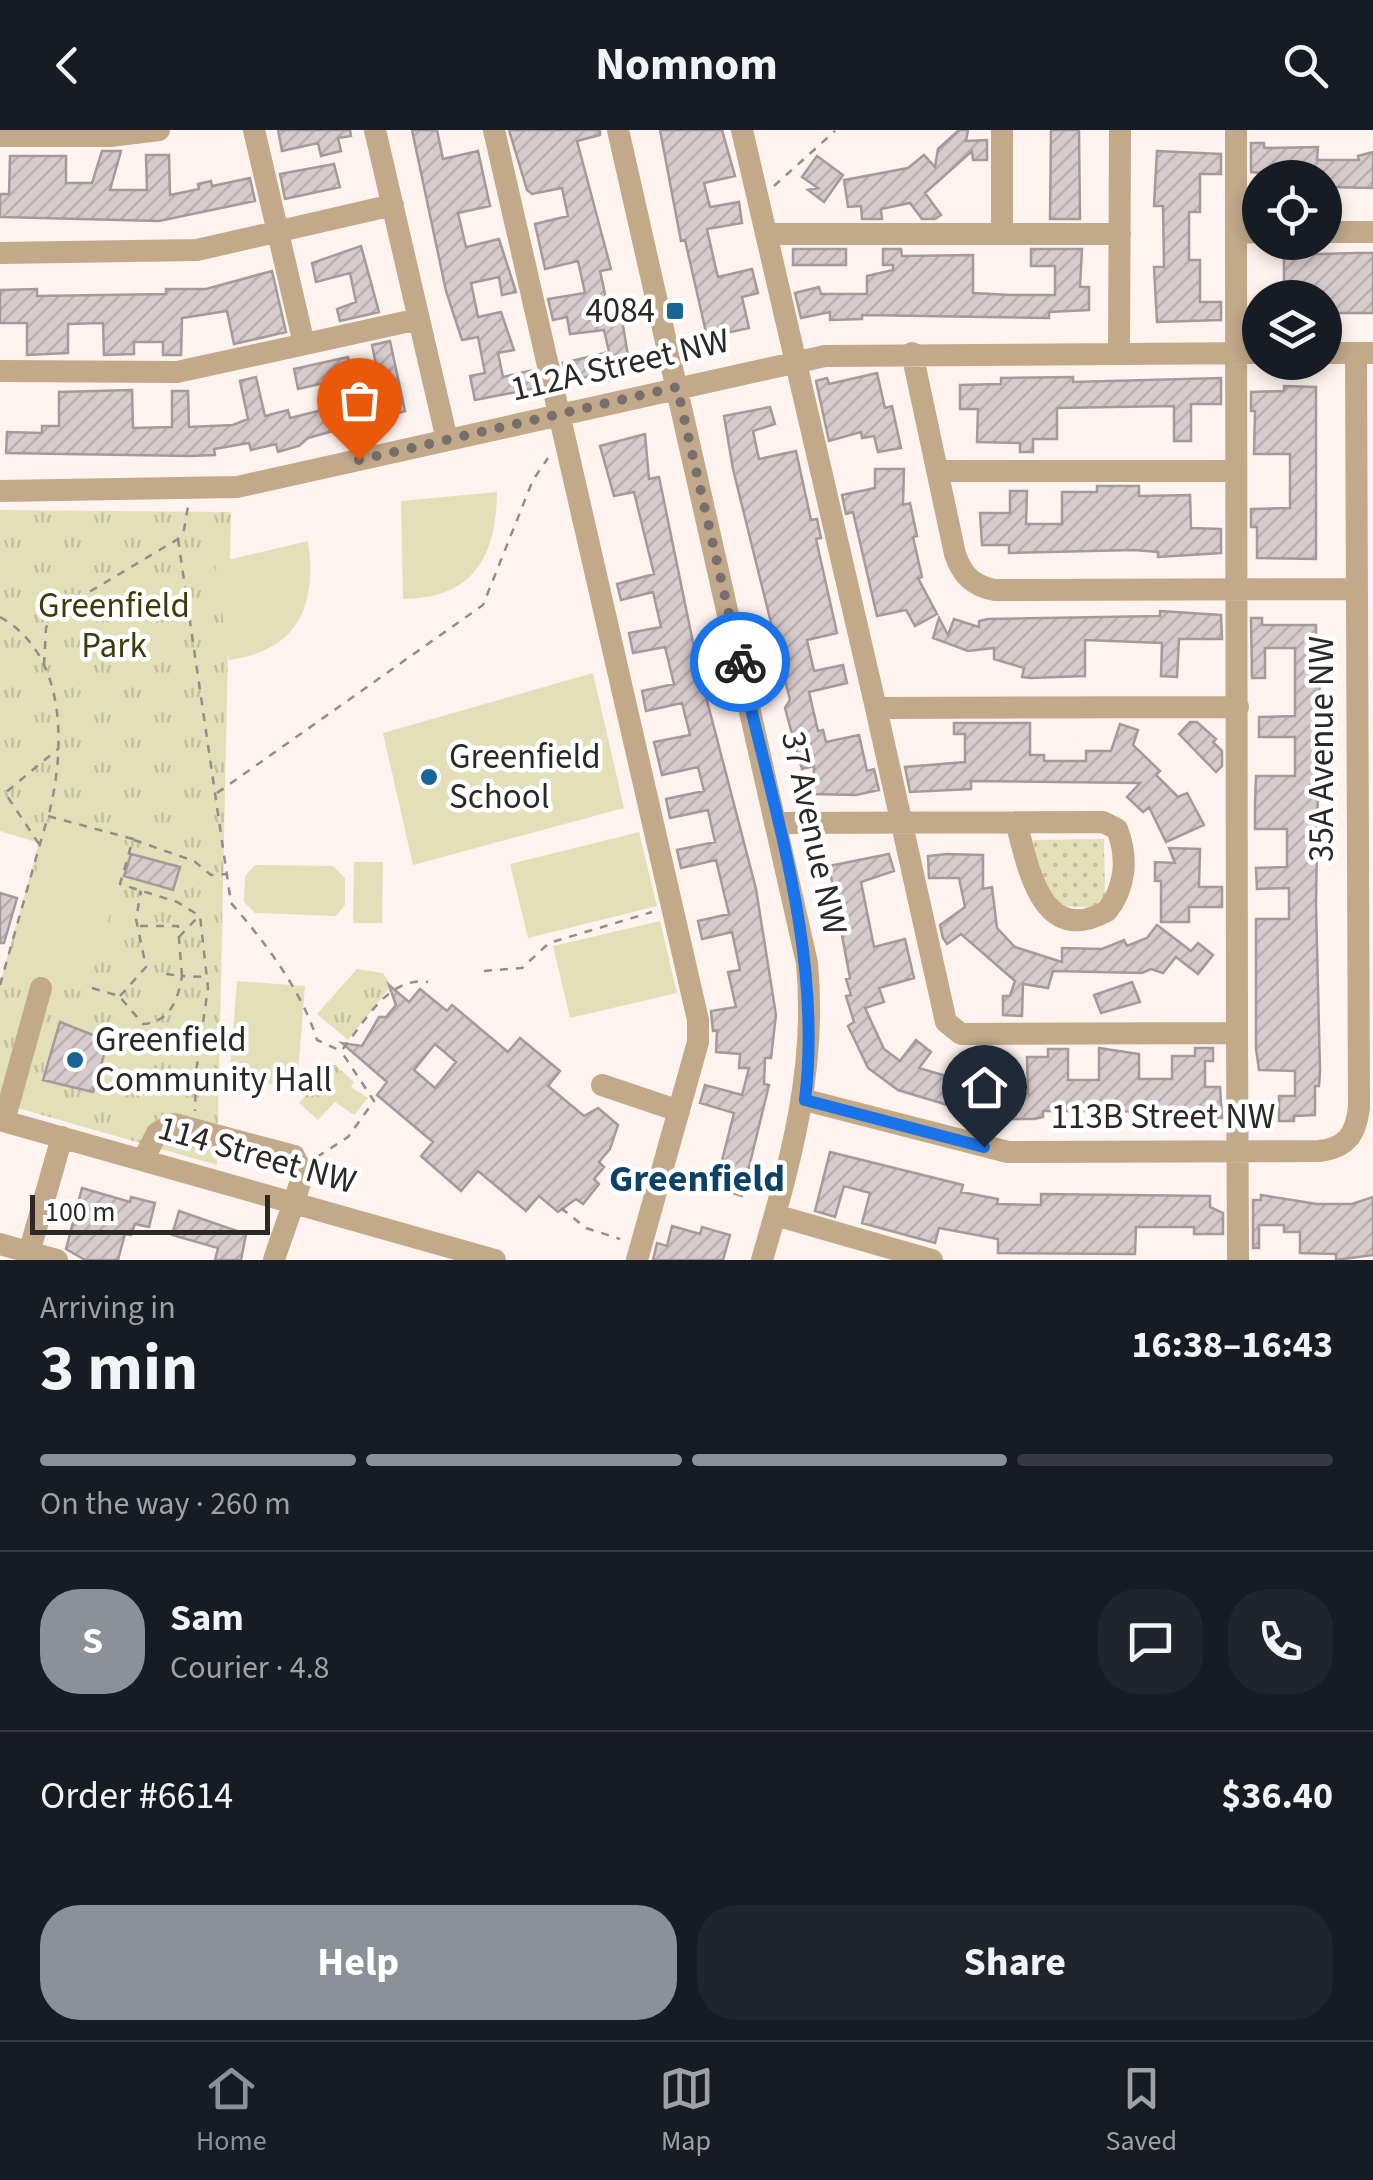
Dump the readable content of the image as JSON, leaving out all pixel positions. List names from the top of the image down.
{
  "streets": {
    "street": [
      "112A Street NW",
      "35A Avenue NW",
      "37 Avenue NW",
      "113B Street NW",
      "114 Street NW"
    ]
  },
  "crossings": [
    ["112A Street NW", "37 Avenue NW"],
    ["35A Avenue NW", "113B Street NW"],
    ["37 Avenue NW", "113B Street NW"]
  ],
  "districts": ["Greenfield"],
  "parks": ["Greenfield Park"],
  "places": {
    "transit": ["4084"],
    "other": ["Greenfield School", "Greenfield Community Hall"]
  },
  "scale_bar": "100 m",
  "page": {
    "header": "Nomnom",
    "scale": "100 m",
    "heading": ["3 min", "Arriving in", "16:38–16:43"],
    "panel": [
      "Sam",
      "Courier · 4.8",
      "Order #6614",
      "$36.40"
    ],
    "bar": "On the way · 260 m",
    "round": "S",
    "buttons": ["Help", "Share"],
    "tabs": ["Home", "Map", "Saved"]
  }
}
